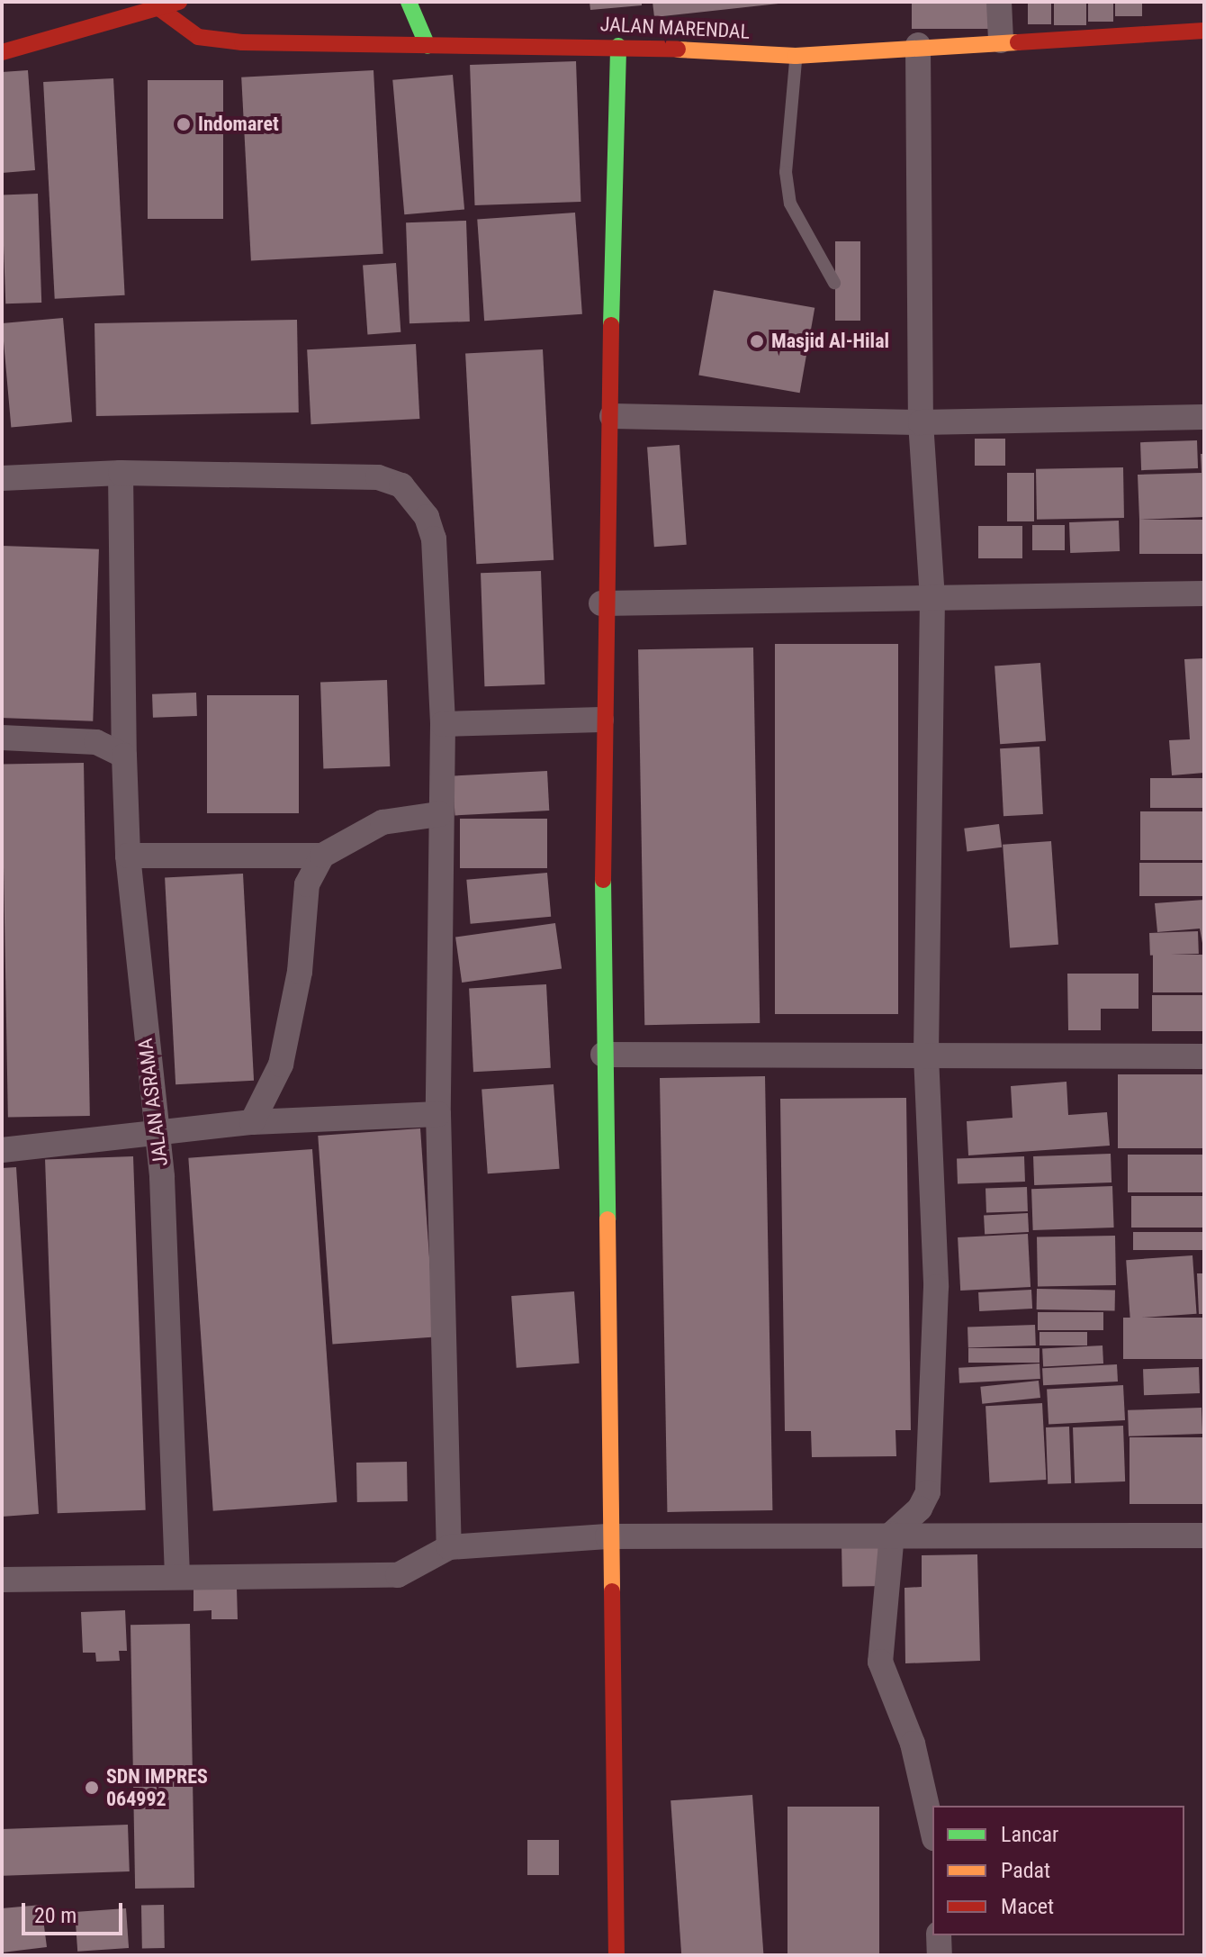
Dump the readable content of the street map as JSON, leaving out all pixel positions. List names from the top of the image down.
{
  "streets": {
    "street": ["JALAN MARENDAL", "JALAN ASRAMA"]
  },
  "places": ["Indomaret", "Masjid Al-Hilal", "SDN IMPRES 064992"],
  "legend": ["Lancar", "Padat", "Macet"],
  "scale_bar": "20 m"
}
